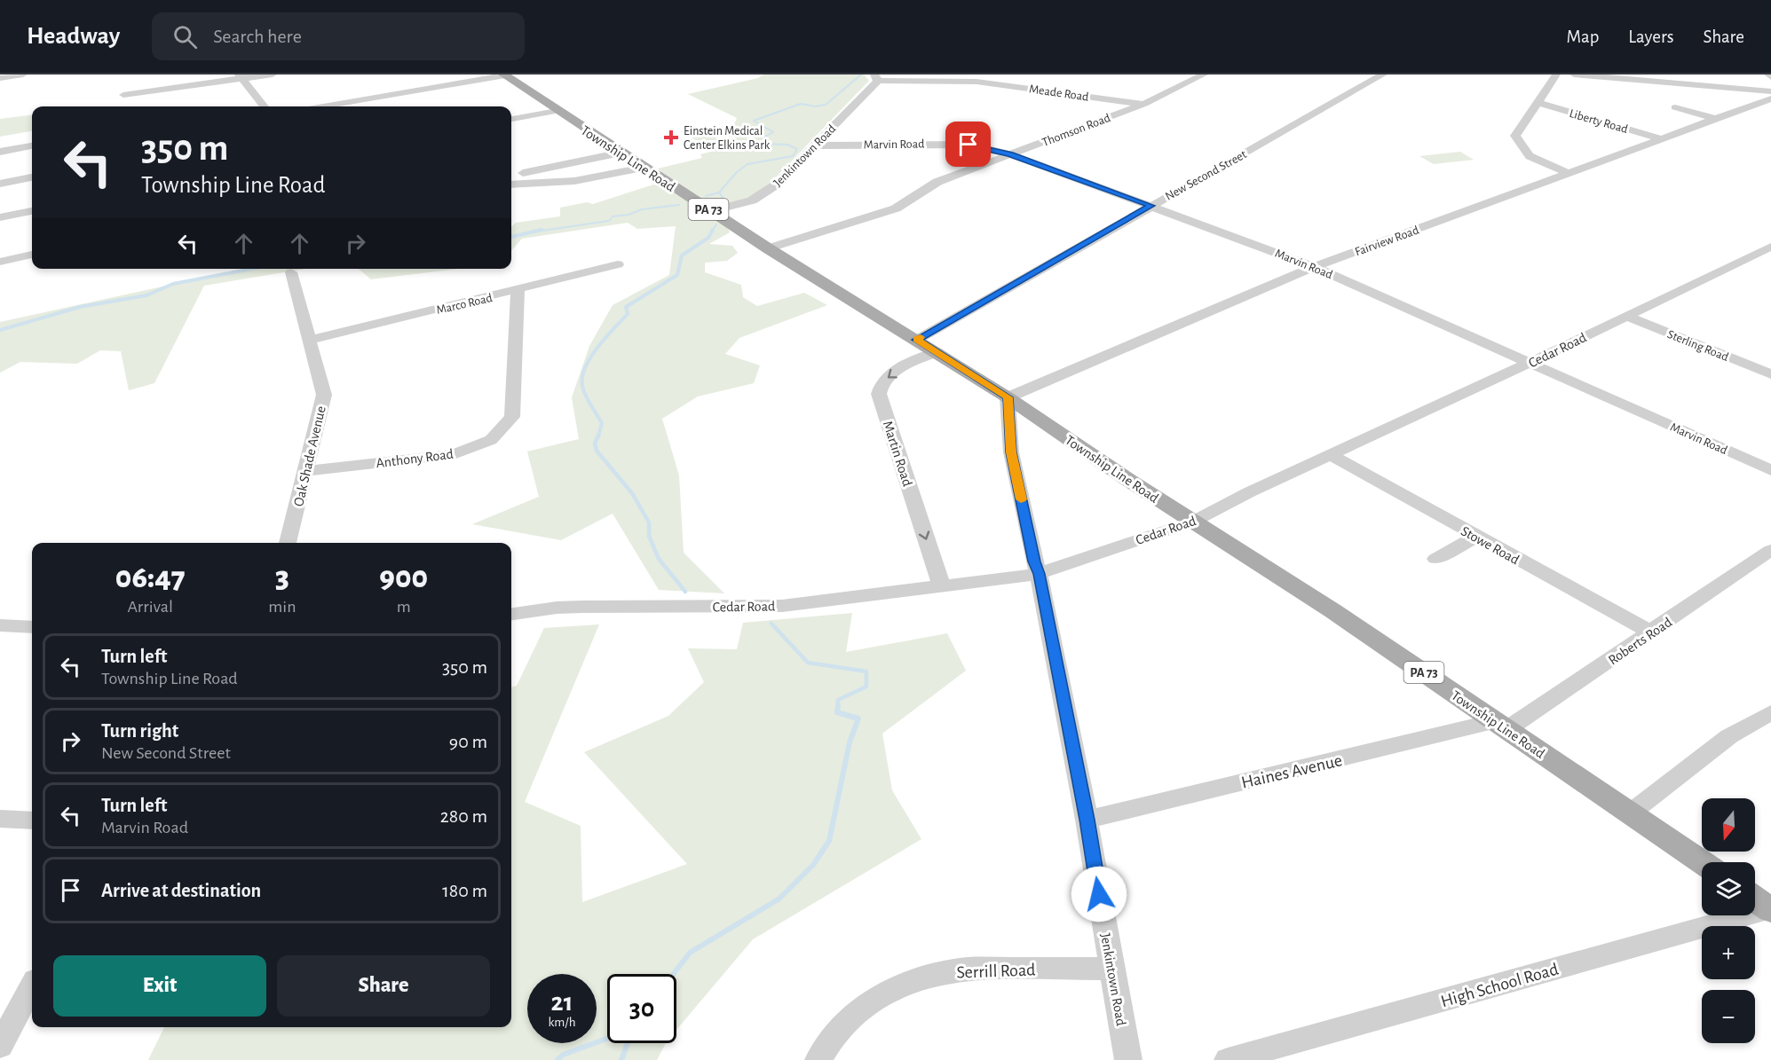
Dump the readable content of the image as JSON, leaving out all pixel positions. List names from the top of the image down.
{
  "streets": {
    "main road": ["Township Line Road", "PA 73"],
    "street": [
      "Meade Road",
      "Liberty Road",
      "Thomson Road",
      "Marvin Road",
      "Jenkintown Road",
      "New Second Street",
      "Fairview Road",
      "Marco Road",
      "Sterling Road",
      "Cedar Road",
      "Martin Road",
      "Oak Shade Avenue",
      "Anthony Road",
      "Stowe Road",
      "Roberts Road",
      "Haines Avenue",
      "Serrill Road",
      "High School Road"
    ]
  },
  "crossings": [
    ["Meade Road", "Thomson Road"],
    ["Meade Road", "Jenkintown Road"],
    ["Liberty Road", "Fairview Road"],
    ["Thomson Road", "Marvin Road"],
    ["Thomson Road", "Township Line Road"],
    ["Marvin Road", "Jenkintown Road"],
    ["Marvin Road", "New Second Street"],
    ["Marvin Road", "Fairview Road"],
    ["Marvin Road", "Cedar Road"],
    ["Jenkintown Road", "Township Line Road"],
    ["Jenkintown Road", "Fairview Road"],
    ["Jenkintown Road", "Cedar Road"],
    ["Jenkintown Road", "Haines Avenue"],
    ["Jenkintown Road", "Serrill Road"],
    ["Township Line Road", "New Second Street"],
    ["Township Line Road", "Fairview Road"],
    ["Township Line Road", "Cedar Road"],
    ["Township Line Road", "Martin Road"],
    ["Township Line Road", "Roberts Road"],
    ["Township Line Road", "Haines Avenue"],
    ["Marco Road", "Oak Shade Avenue"],
    ["Marco Road", "Anthony Road"],
    ["Sterling Road", "Cedar Road"],
    ["Cedar Road", "Martin Road"],
    ["Cedar Road", "Stowe Road"],
    ["Oak Shade Avenue", "Anthony Road"],
    ["Stowe Road", "Roberts Road"],
    ["Roberts Road", "Haines Avenue"]
  ],
  "one_way": ["Martin Road"],
  "places": {
    "health": ["Einstein Medical Center Elkins Park"]
  },
  "north": "bottom",
  "page": {
    "header": "Headway",
    "search": "Search here",
    "nav": ["Map", "Layers", "Share"],
    "turn": ["350 m", "Township Line Road"],
    "eta": [
      "06:47",
      "Arrival",
      "3",
      "min",
      "900",
      "m"
    ],
    "list": [
      {
        "name": "Turn left",
        "note": "Township Line Road",
        "value": "350 m"
      },
      {
        "name": "Turn right",
        "note": "New Second Street",
        "value": "90 m"
      },
      {
        "name": "Turn left",
        "note": "Marvin Road",
        "value": "280 m"
      },
      {
        "name": "Arrive at destination",
        "value": "180 m"
      }
    ],
    "map_buttons": ["+", "−"],
    "buttons": ["Exit", "Share"],
    "speed": "21 km/h",
    "limit": "30"
  }
}
